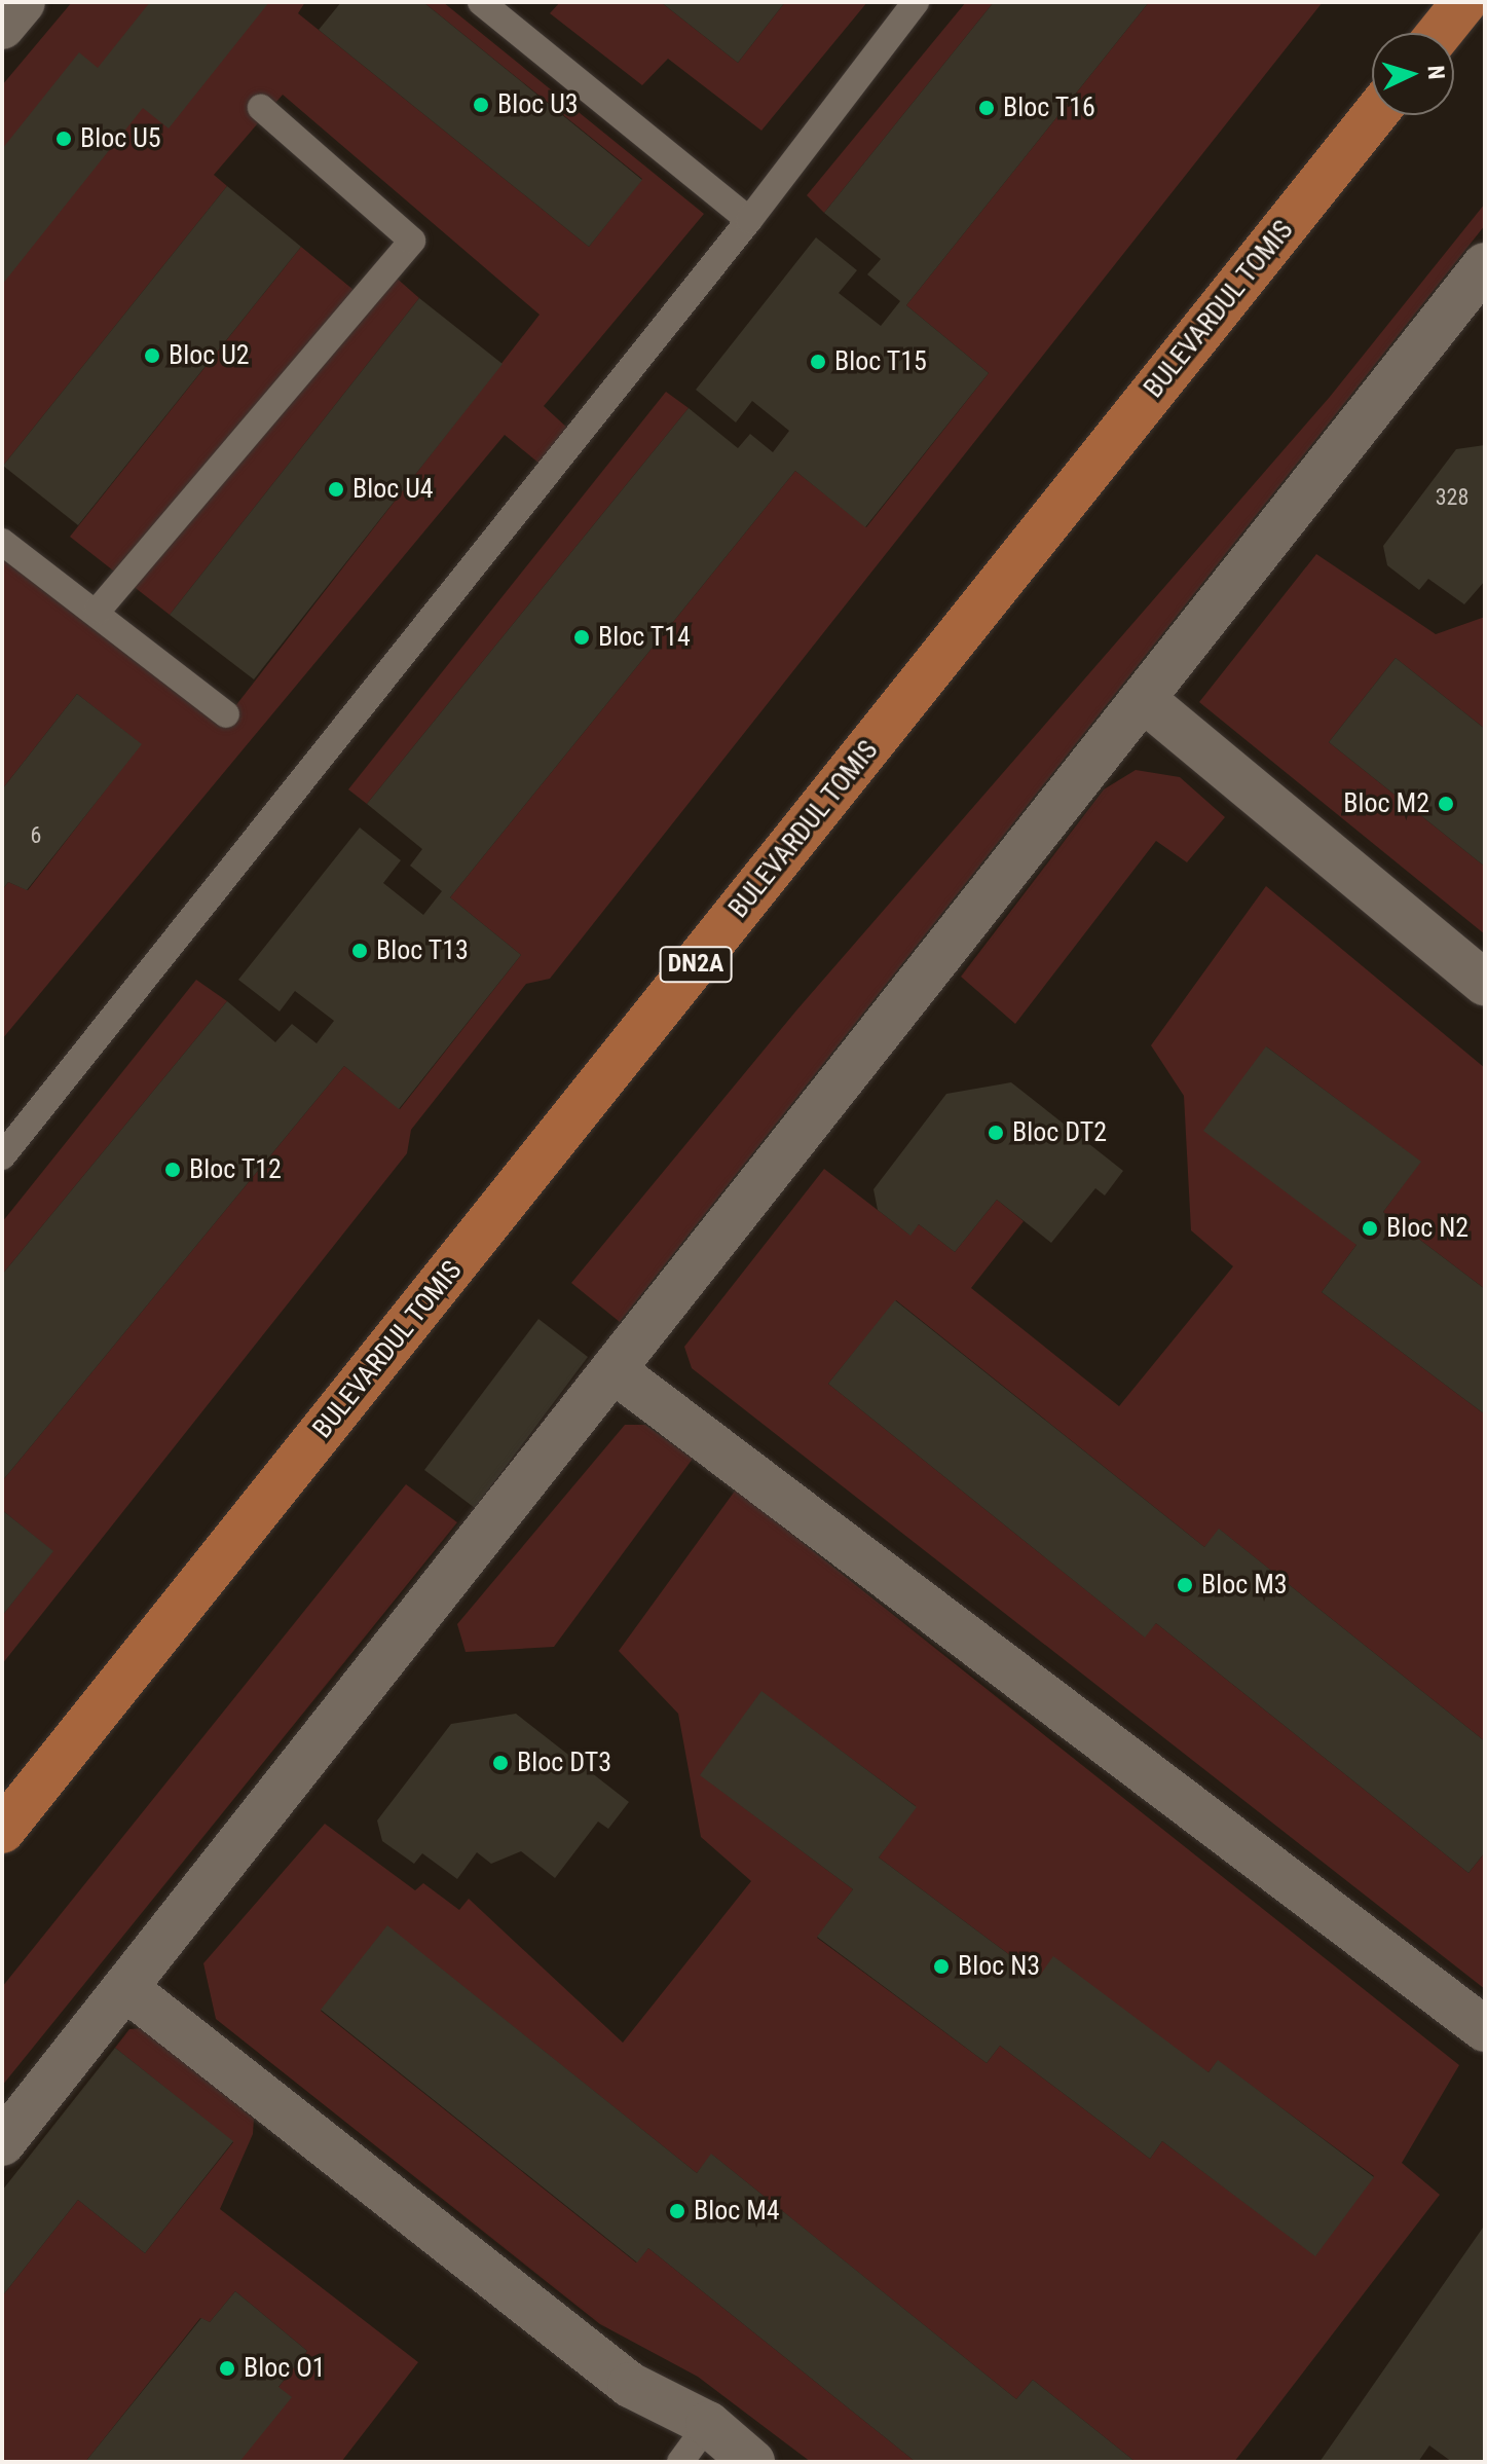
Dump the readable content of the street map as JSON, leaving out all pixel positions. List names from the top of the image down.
{
  "streets": {
    "main road": ["BULEVARDUL TOMIS", "DN2A"]
  },
  "places": [
    "Bloc U3",
    "Bloc T16",
    "Bloc U5",
    "Bloc U2",
    "Bloc T15",
    "Bloc U4",
    "Bloc T14",
    "Bloc M2",
    "Bloc T13",
    "Bloc DT2",
    "Bloc T12",
    "Bloc N2",
    "Bloc M3",
    "Bloc DT3",
    "Bloc N3",
    "Bloc M4",
    "Bloc O1"
  ],
  "house_numbers": ["328", "6"],
  "north": "right"
}
